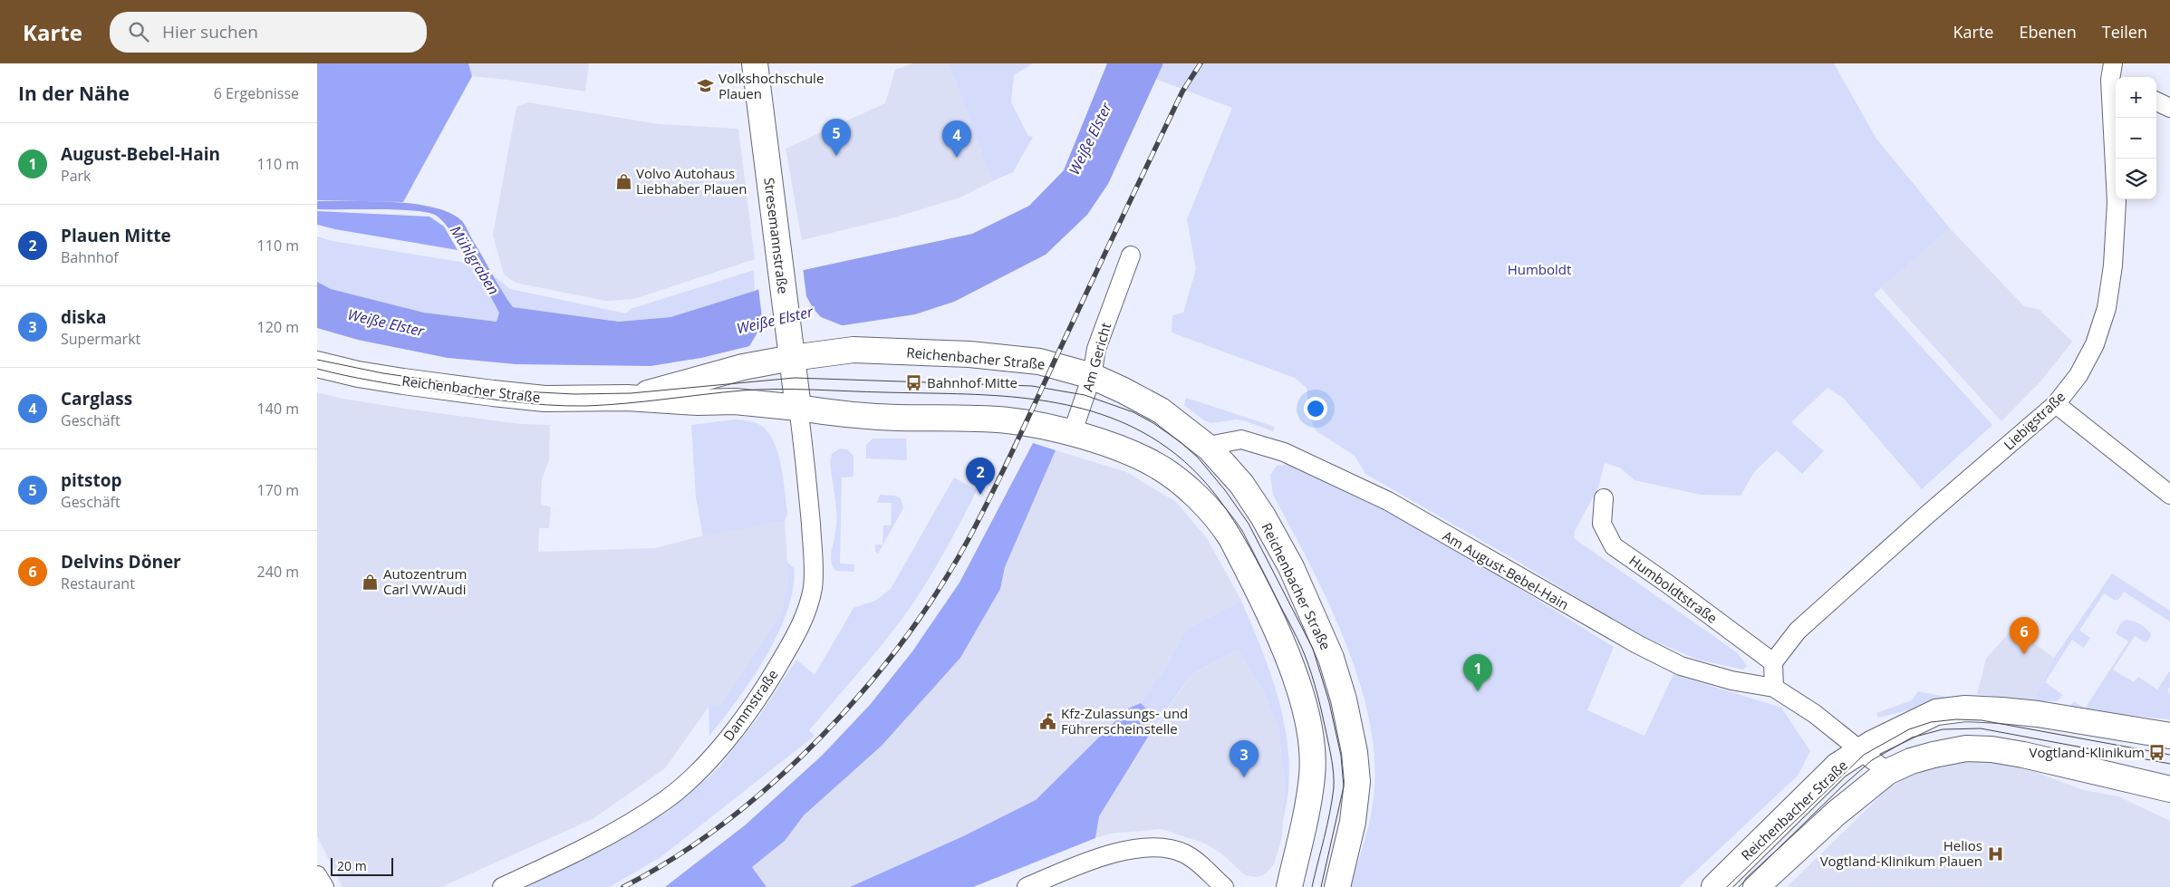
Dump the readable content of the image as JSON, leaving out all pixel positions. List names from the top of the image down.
{
  "streets": {
    "street": [
      "Stresemannstraße",
      "Am Gericht",
      "Reichenbacher Straße",
      "Liebigstraße",
      "Am August-Bebel-Hain",
      "Humboldtstraße",
      "Dammstraße"
    ]
  },
  "crossings": [
    ["Stresemannstraße", "Reichenbacher Straße"],
    ["Stresemannstraße", "Dammstraße"],
    ["Am Gericht", "Reichenbacher Straße"],
    ["Reichenbacher Straße", "Am August-Bebel-Hain"],
    ["Reichenbacher Straße", "Dammstraße"],
    ["Liebigstraße", "Humboldtstraße"]
  ],
  "water": ["Weiße Elster", "Mühlgraben"],
  "parks": ["Humboldt"],
  "places": {
    "school or university": ["Volkshochschule Plauen"],
    "shop": ["Volvo Autohaus Liebhaber Plauen", "Autozentrum Carl VW/Audi"],
    "bus stop": ["Bahnhof Mitte", "Vogtland-Klinikum"],
    "public building": ["Kfz-Zulassungs- und Führerscheinstelle"],
    "hospital": ["Helios Vogtland-Klinikum Plauen"]
  },
  "scale_bar": "20 m",
  "page": {
    "header": "Karte",
    "search": "Hier suchen",
    "nav": ["Karte", "Ebenen", "Teilen"],
    "heading": ["In der Nähe", "6 Ergebnisse"],
    "map_buttons": ["+", "−"],
    "pins": [
      "5",
      "4",
      "2",
      "6",
      "1",
      "3"
    ],
    "list": [
      {
        "mark": "1",
        "name": "August-Bebel-Hain",
        "note": "Park",
        "value": "110 m"
      },
      {
        "mark": "2",
        "name": "Plauen Mitte",
        "note": "Bahnhof",
        "value": "110 m"
      },
      {
        "mark": "3",
        "name": "diska",
        "note": "Supermarkt",
        "value": "120 m"
      },
      {
        "mark": "4",
        "name": "Carglass",
        "note": "Geschäft",
        "value": "140 m"
      },
      {
        "mark": "5",
        "name": "pitstop",
        "note": "Geschäft",
        "value": "170 m"
      },
      {
        "mark": "6",
        "name": "Delvins Döner",
        "note": "Restaurant",
        "value": "240 m"
      }
    ],
    "scale": "20 m"
  }
}
